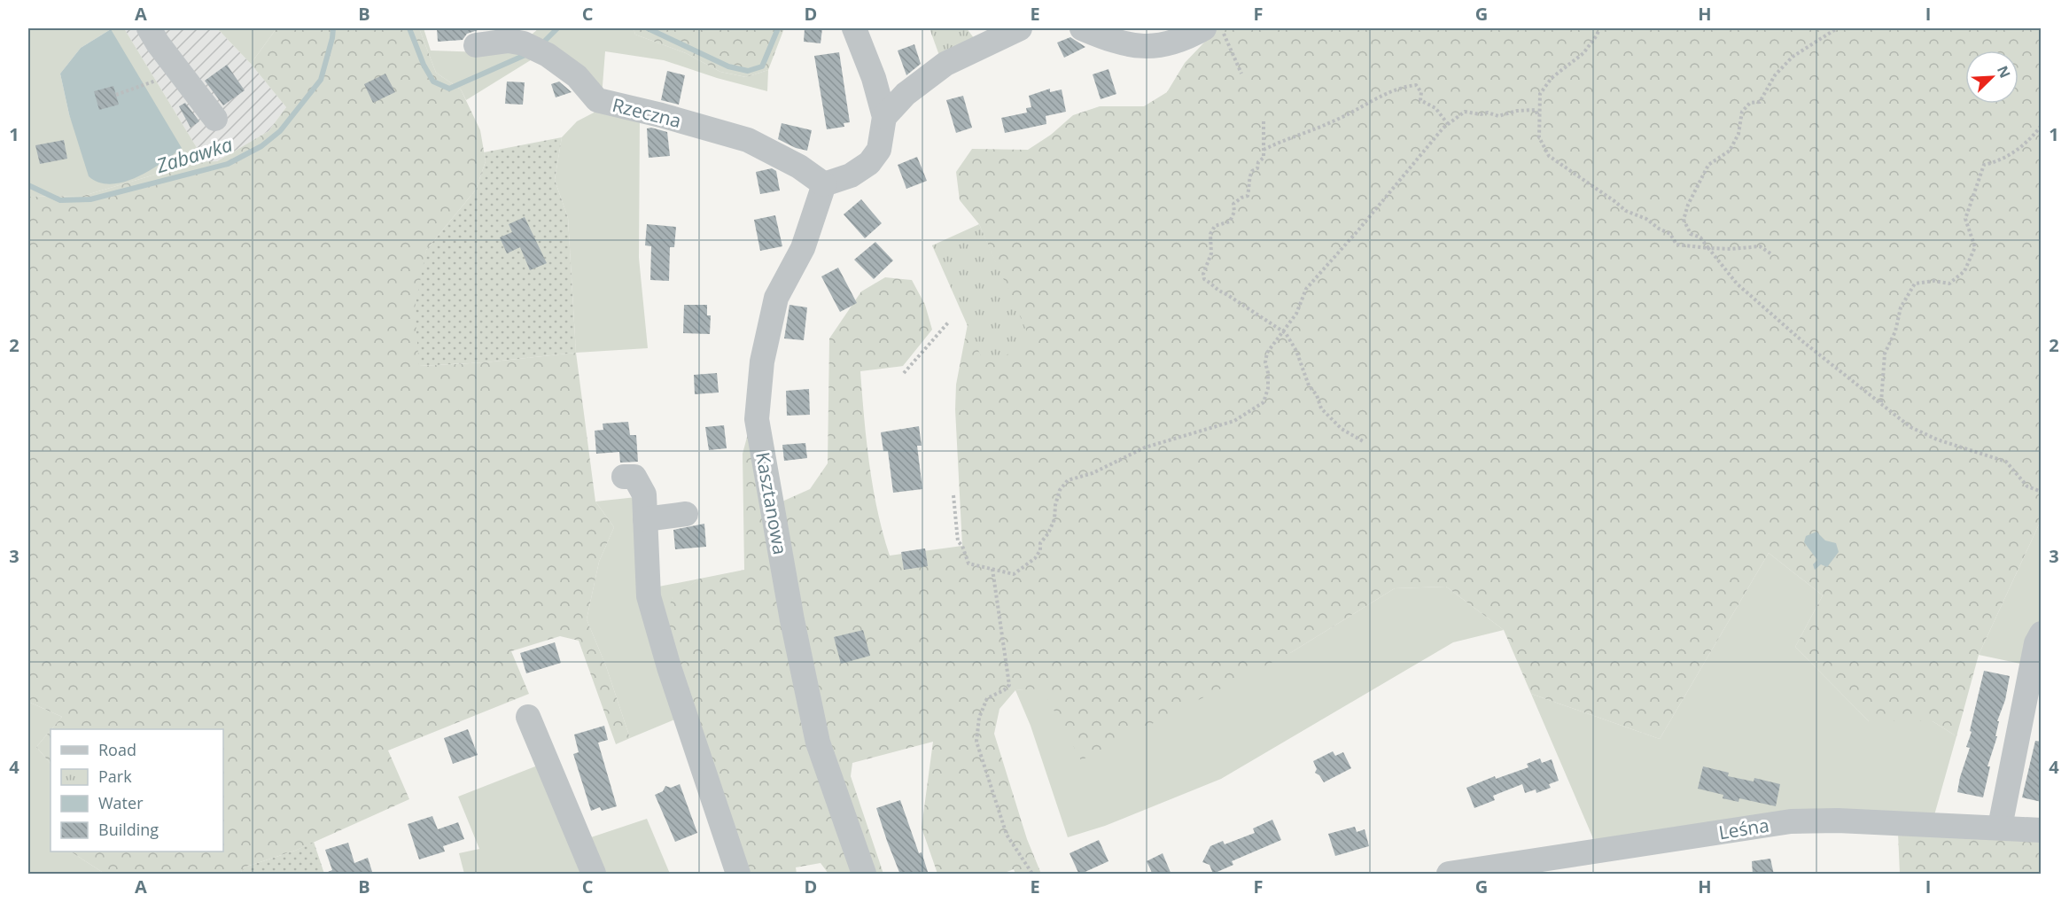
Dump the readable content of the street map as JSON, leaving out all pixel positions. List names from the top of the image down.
{
  "streets": {
    "street": ["Rzeczna", "Kasztanowa", "Leśna"]
  },
  "crossings": [
    ["Rzeczna", "Kasztanowa"]
  ],
  "water": ["Zabawka"],
  "legend": [
    "Road",
    "Park",
    "Water",
    "Building"
  ],
  "north": "top right",
  "grid": {
    "columns": [
      "A",
      "B",
      "C",
      "D",
      "E",
      "F",
      "G",
      "H",
      "I"
    ],
    "rows": [
      "1",
      "2",
      "3",
      "4"
    ]
  }
}
